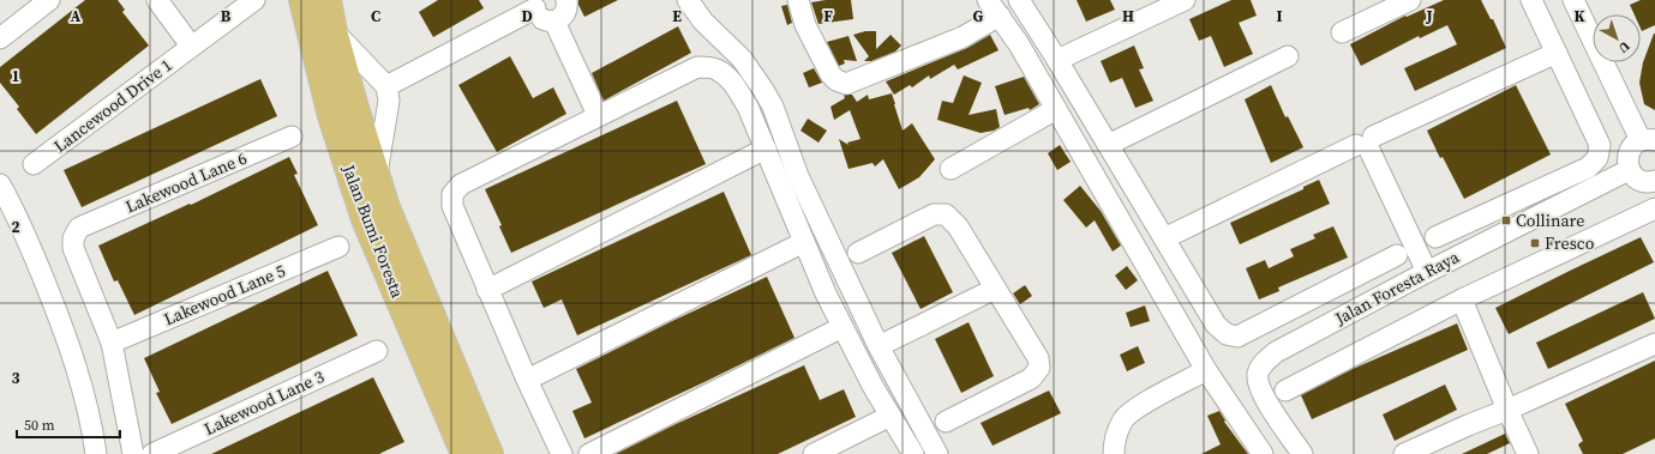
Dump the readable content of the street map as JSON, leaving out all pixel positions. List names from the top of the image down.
{
  "streets": {
    "main road": ["Jalan Bumi Foresta"],
    "street": [
      "Lancewood Drive 1",
      "Lakewood Lane 6",
      "Jalan Foresta Raya",
      "Lakewood Lane 5",
      "Lakewood Lane 3"
    ]
  },
  "crossings": [
    ["Lakewood Lane 6", "Lakewood Lane 5"]
  ],
  "places": {
    "transit": ["Collinare", "Fresco"]
  },
  "scale_bar": "50 m",
  "north": "bottom right",
  "grid": {
    "columns": [
      "A",
      "B",
      "C",
      "D",
      "E",
      "F",
      "G",
      "H",
      "I",
      "J",
      "K"
    ],
    "rows": ["1", "2", "3"]
  }
}
